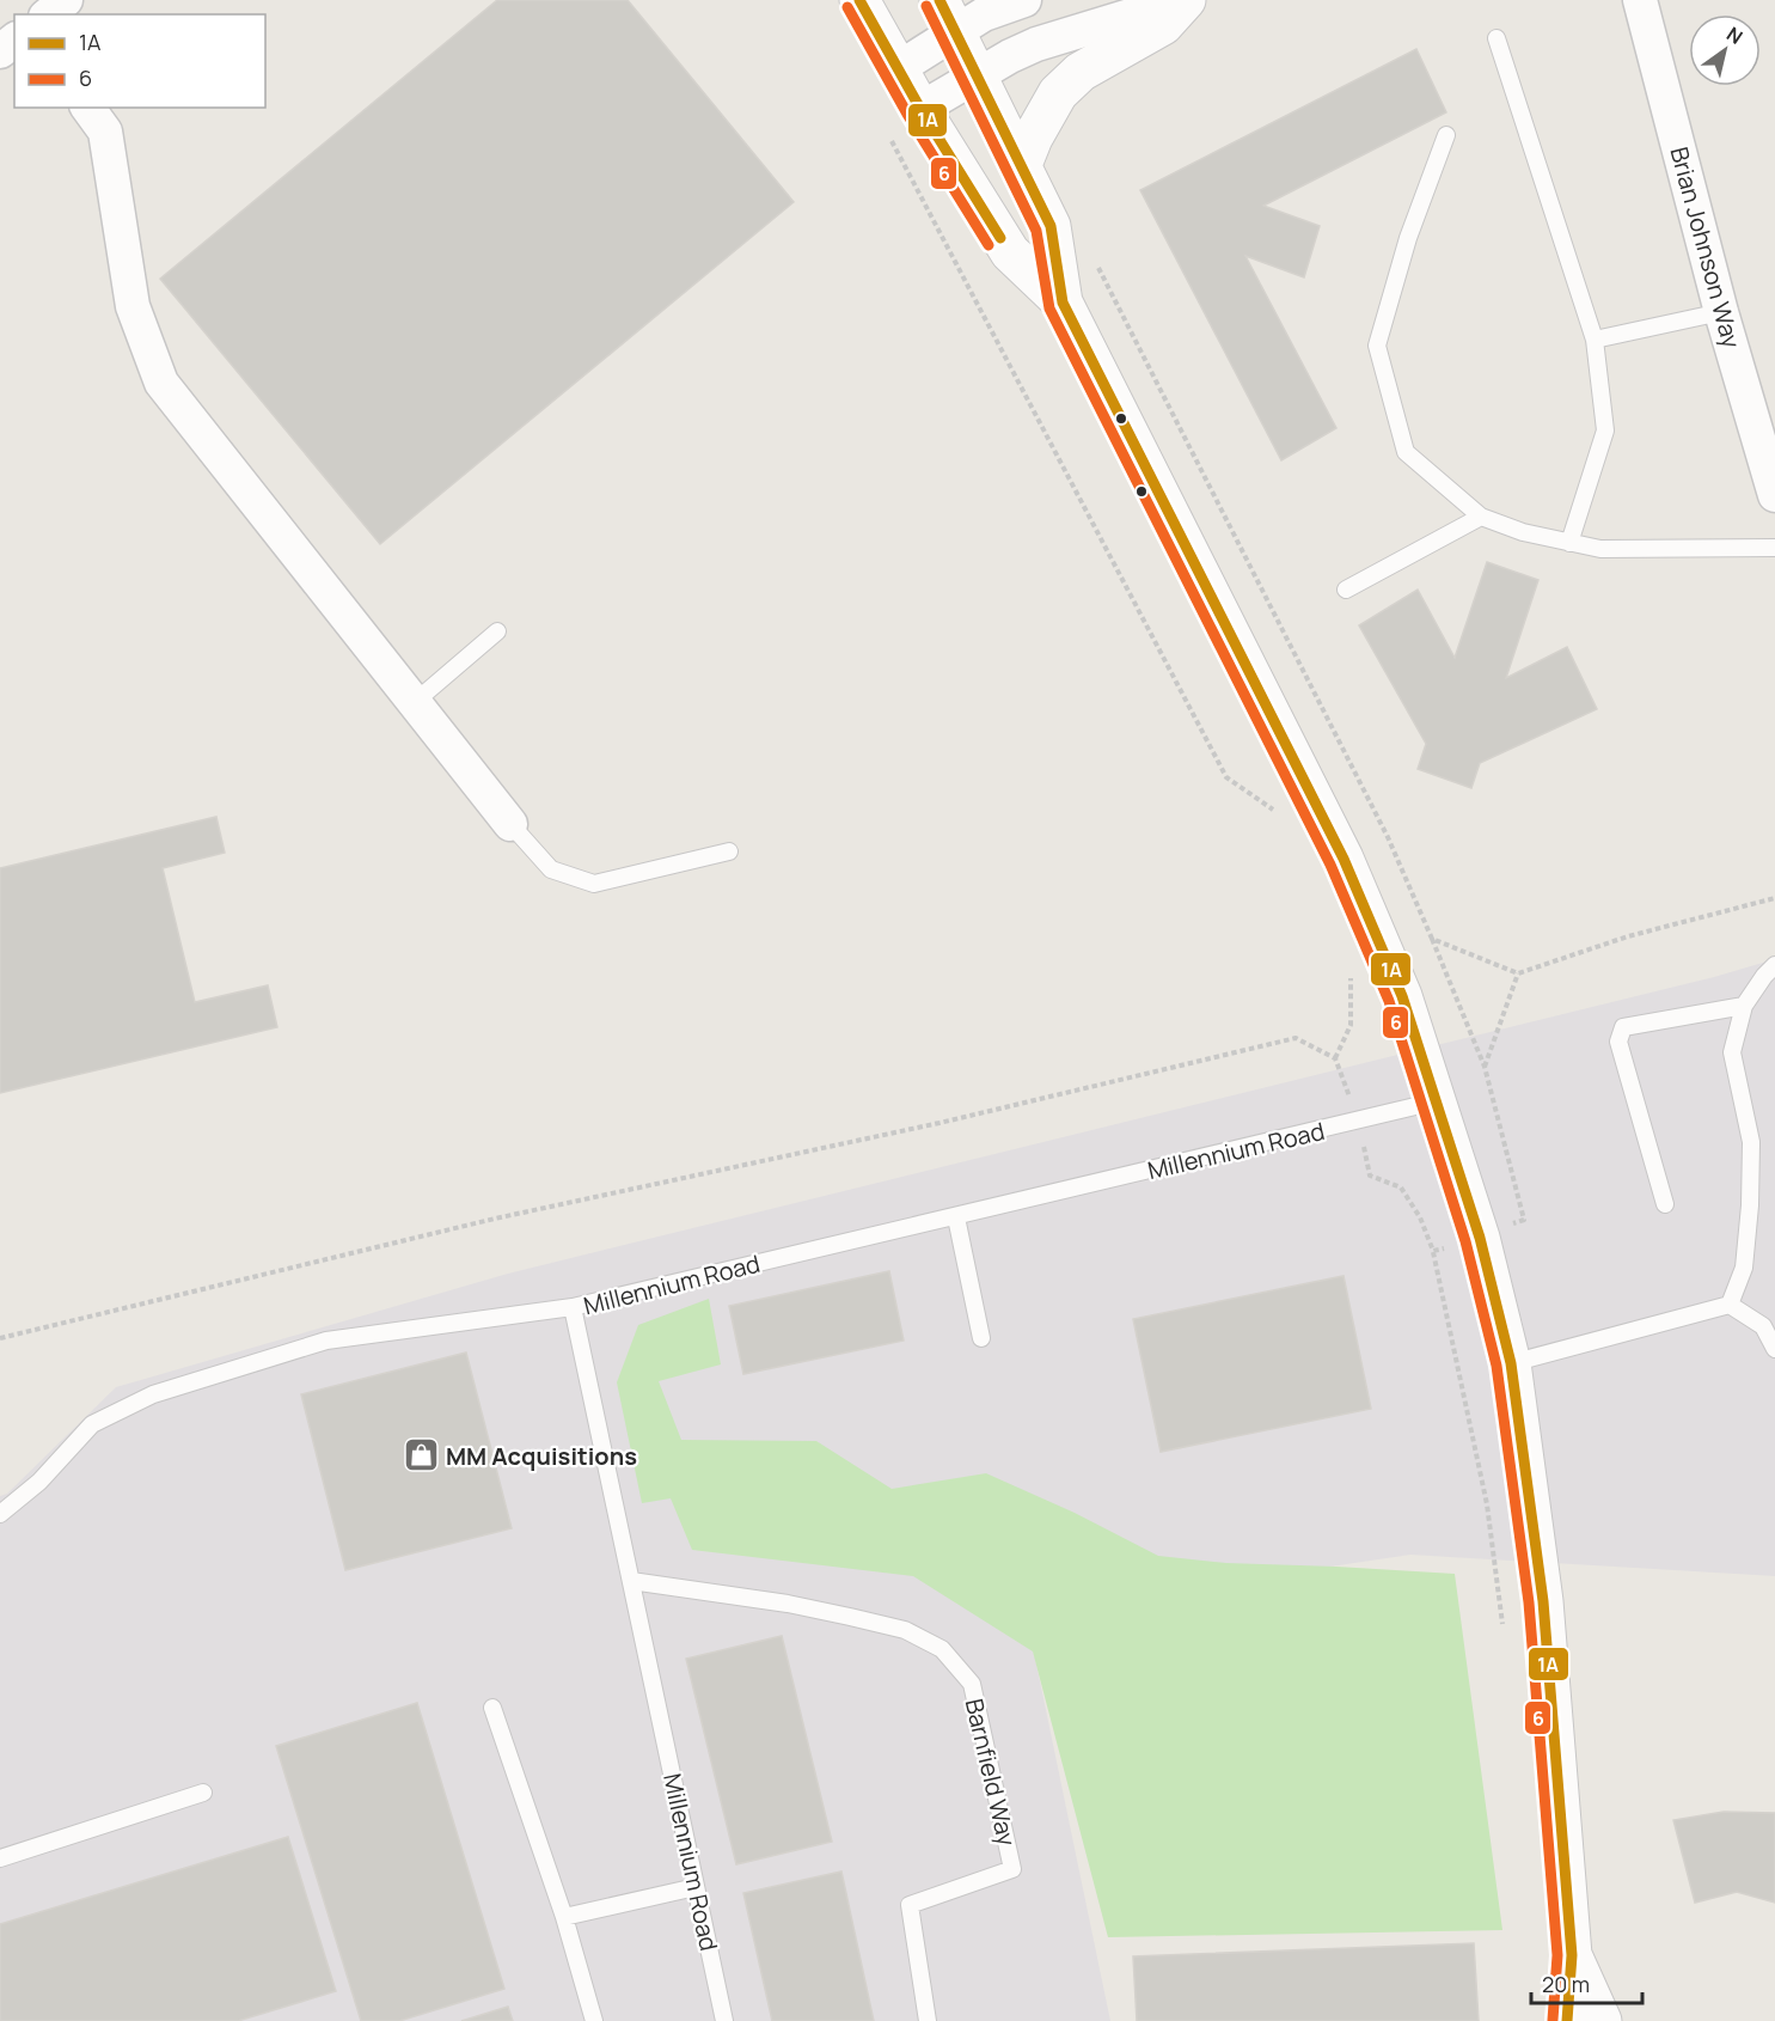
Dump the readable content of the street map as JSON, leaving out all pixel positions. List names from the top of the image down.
{
  "streets": {
    "street": ["Brian Johnson Way"],
    "lane": ["Millennium Road", "Barnfield Way"]
  },
  "crossings": [
    ["Millennium Road", "Barnfield Way"]
  ],
  "places": {
    "shop": ["MM Acquisitions"]
  },
  "lines": ["transit line 1A", "transit line 6"],
  "legend": ["1A", "6"],
  "scale_bar": "20 m",
  "north": "top right"
}
